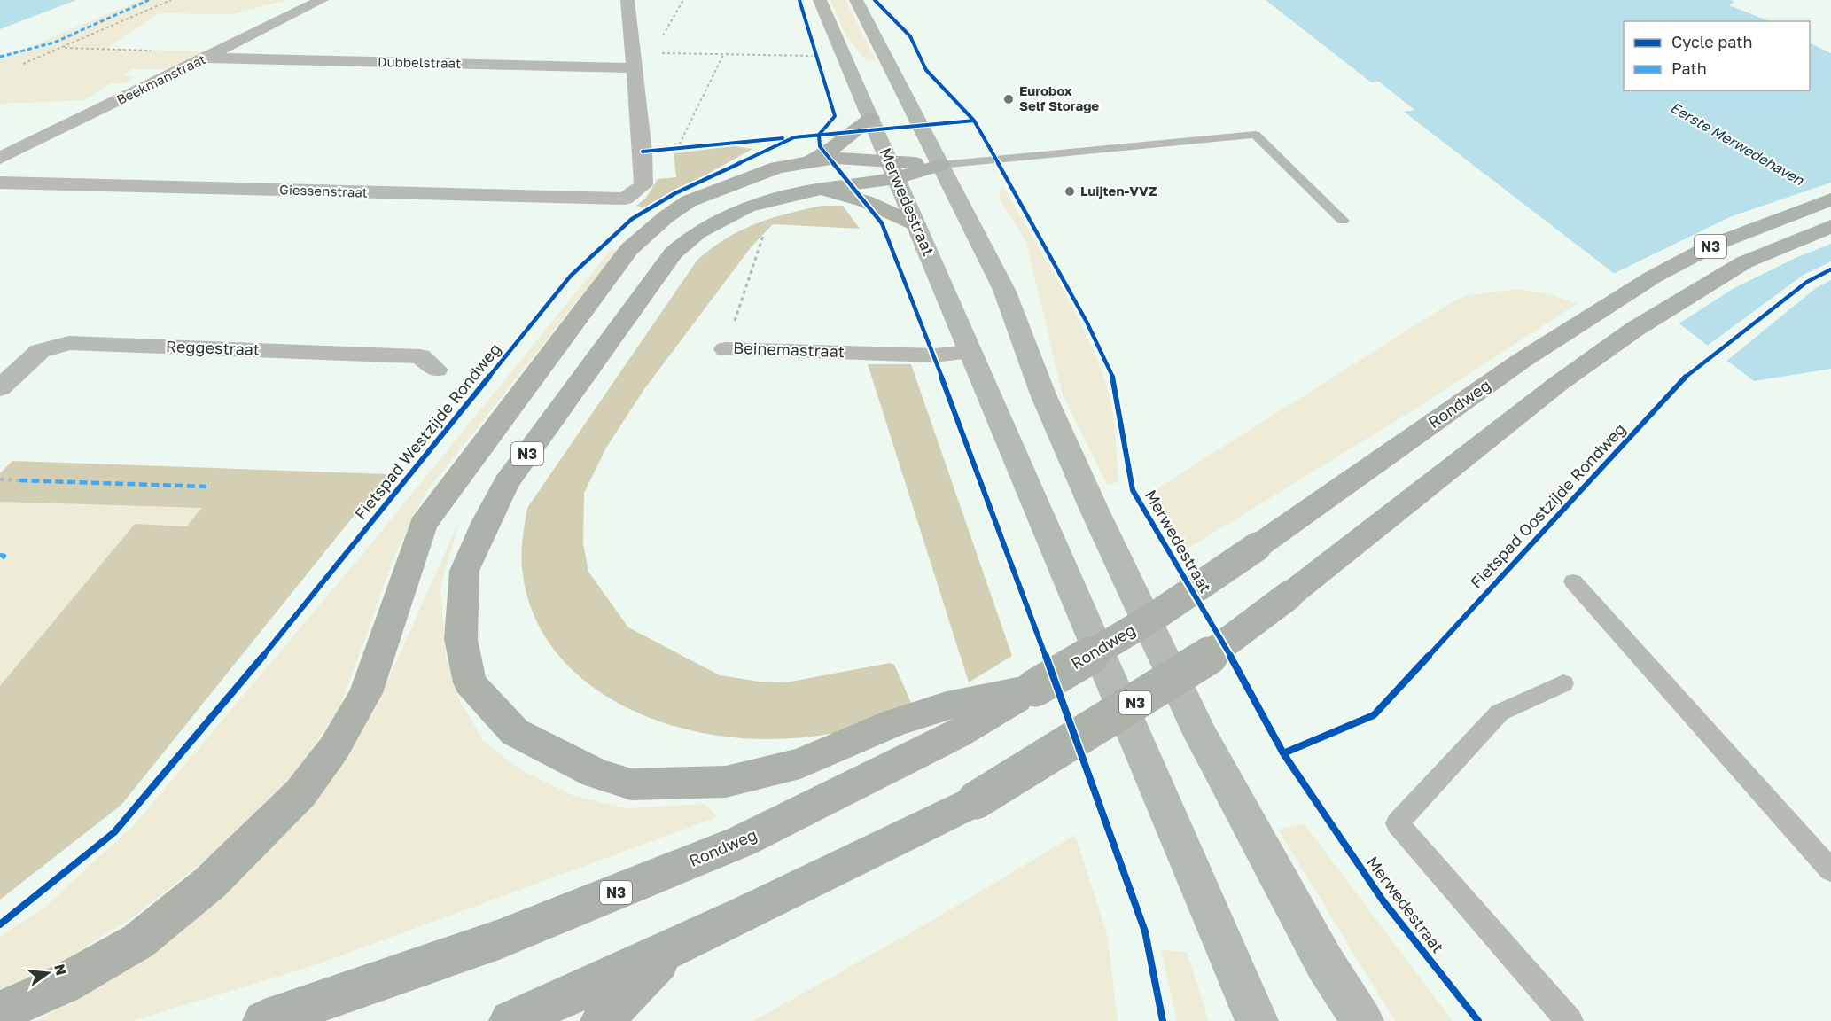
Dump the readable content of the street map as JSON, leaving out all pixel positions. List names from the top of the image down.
{
  "streets": {
    "main road": ["Merwedestraat", "N3", "Rondweg"],
    "street": [
      "Dubbelstraat",
      "Beekmanstraat",
      "Giessenstraat",
      "Reggestraat",
      "Beinemastraat"
    ],
    "cycle path": ["Fietspad Westzijde Rondweg", "Fietspad Oostzijde Rondweg"]
  },
  "crossings": [
    ["Dubbelstraat", "Beekmanstraat"],
    ["Merwedestraat", "N3"],
    ["Merwedestraat", "Beinemastraat"],
    ["N3", "Rondweg"]
  ],
  "water": ["Eerste Merwedehaven"],
  "places": ["Eurobox Self Storage", "Luijten-VVZ"],
  "legend": ["Cycle path", "Path"],
  "north": "right"
}
